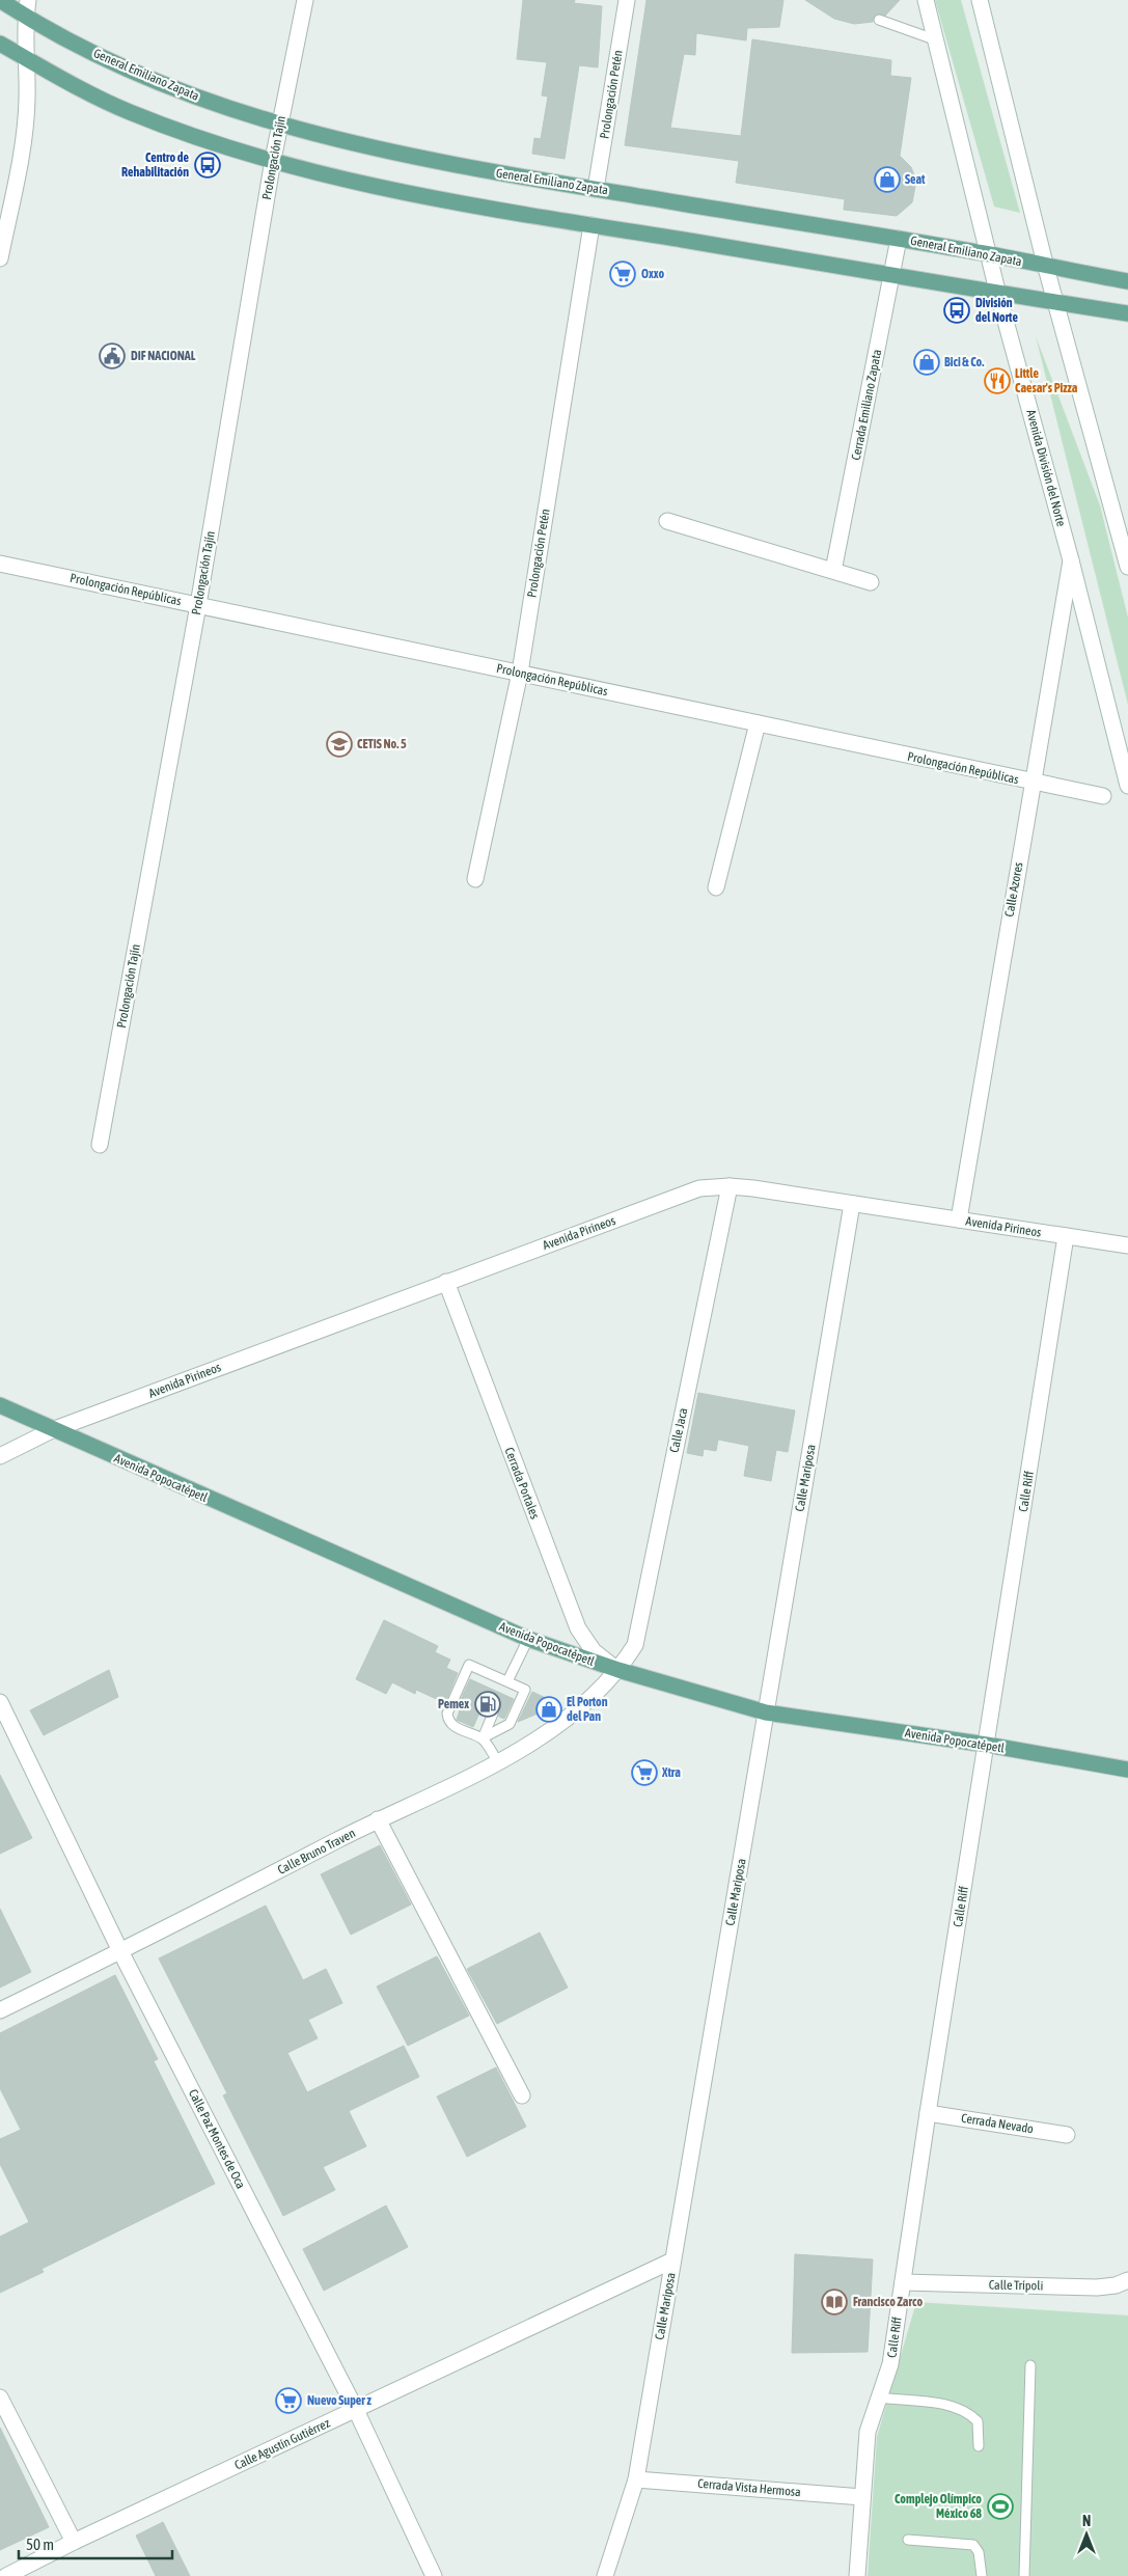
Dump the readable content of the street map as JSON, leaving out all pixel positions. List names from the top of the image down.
{
  "streets": {
    "main road": ["General Emiliano Zapata", "Avenida Popocatépetl"],
    "street": [
      "Prolongación Petén",
      "Prolongación Tajín",
      "Cerrada Emiliano Zapata",
      "Avenida División del Norte",
      "Prolongación Repúblicas",
      "Calle Azores",
      "Avenida Pirineos",
      "Calle Jaca",
      "Calle Mariposa",
      "Cerrada Portales",
      "Calle Riff",
      "Calle Bruno Traven",
      "Cerrada Nevado",
      "Calle Paz Montes de Oca",
      "Calle Trípoli",
      "Calle Agustín Gutiérrez",
      "Cerrada Vista Hermosa"
    ]
  },
  "crossings": [
    ["General Emiliano Zapata", "Prolongación Petén"],
    ["General Emiliano Zapata", "Prolongación Tajín"],
    ["General Emiliano Zapata", "Cerrada Emiliano Zapata"],
    ["General Emiliano Zapata", "Avenida División del Norte"],
    ["Prolongación Petén", "Prolongación Repúblicas"],
    ["Prolongación Tajín", "Prolongación Repúblicas"],
    ["Avenida División del Norte", "Calle Azores"],
    ["Prolongación Repúblicas", "Calle Azores"],
    ["Calle Azores", "Avenida Pirineos"],
    ["Avenida Pirineos", "Calle Jaca"],
    ["Avenida Pirineos", "Avenida Popocatépetl"],
    ["Avenida Pirineos", "Calle Mariposa"],
    ["Avenida Pirineos", "Cerrada Portales"],
    ["Avenida Pirineos", "Calle Riff"],
    ["Calle Jaca", "Avenida Popocatépetl"],
    ["Calle Jaca", "Cerrada Portales"],
    ["Calle Jaca", "Calle Bruno Traven"],
    ["Avenida Popocatépetl", "Calle Mariposa"],
    ["Avenida Popocatépetl", "Cerrada Portales"],
    ["Avenida Popocatépetl", "Calle Riff"],
    ["Avenida Popocatépetl", "Calle Bruno Traven"],
    ["Calle Mariposa", "Calle Agustín Gutiérrez"],
    ["Calle Mariposa", "Cerrada Vista Hermosa"],
    ["Cerrada Portales", "Calle Bruno Traven"],
    ["Calle Riff", "Cerrada Nevado"],
    ["Calle Riff", "Calle Trípoli"],
    ["Calle Riff", "Cerrada Vista Hermosa"],
    ["Calle Bruno Traven", "Calle Paz Montes de Oca"],
    ["Calle Paz Montes de Oca", "Calle Agustín Gutiérrez"]
  ],
  "places": {
    "bus stop": ["Centro de Rehabilitación", "División del Norte"],
    "shop": ["Seat", "Bici & Co.", "El Porton del Pan"],
    "supermarket": ["Oxxo", "Xtra", "Nuevo Super z"],
    "public building": ["DIF NACIONAL"],
    "restaurant": ["Little Caesar's Pizza"],
    "school or university": ["CETIS No. 5"],
    "fuel station": ["Pemex"],
    "library": ["Francisco Zarco"],
    "sports": ["Complejo Olímpico México 68"]
  },
  "scale_bar": "50 m",
  "north": "top"
}
